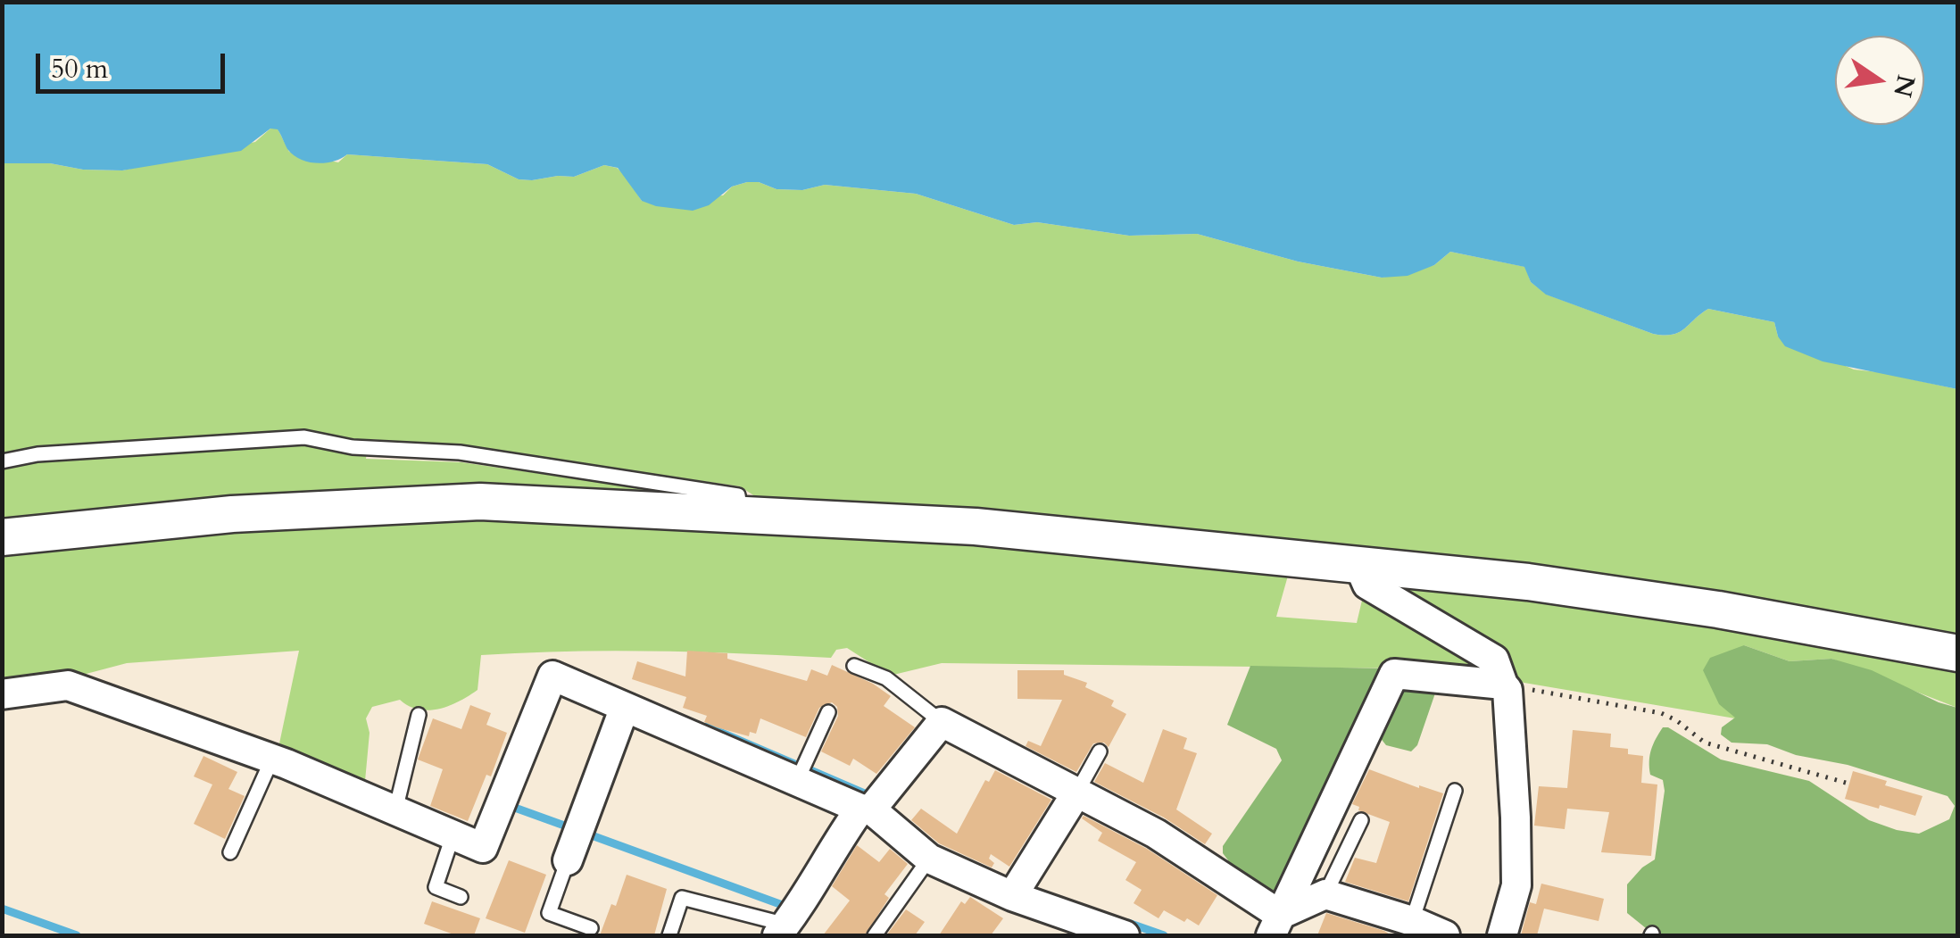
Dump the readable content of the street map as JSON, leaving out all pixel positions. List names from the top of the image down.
{
  "scale_bar": "50 m",
  "north": "right"
}
